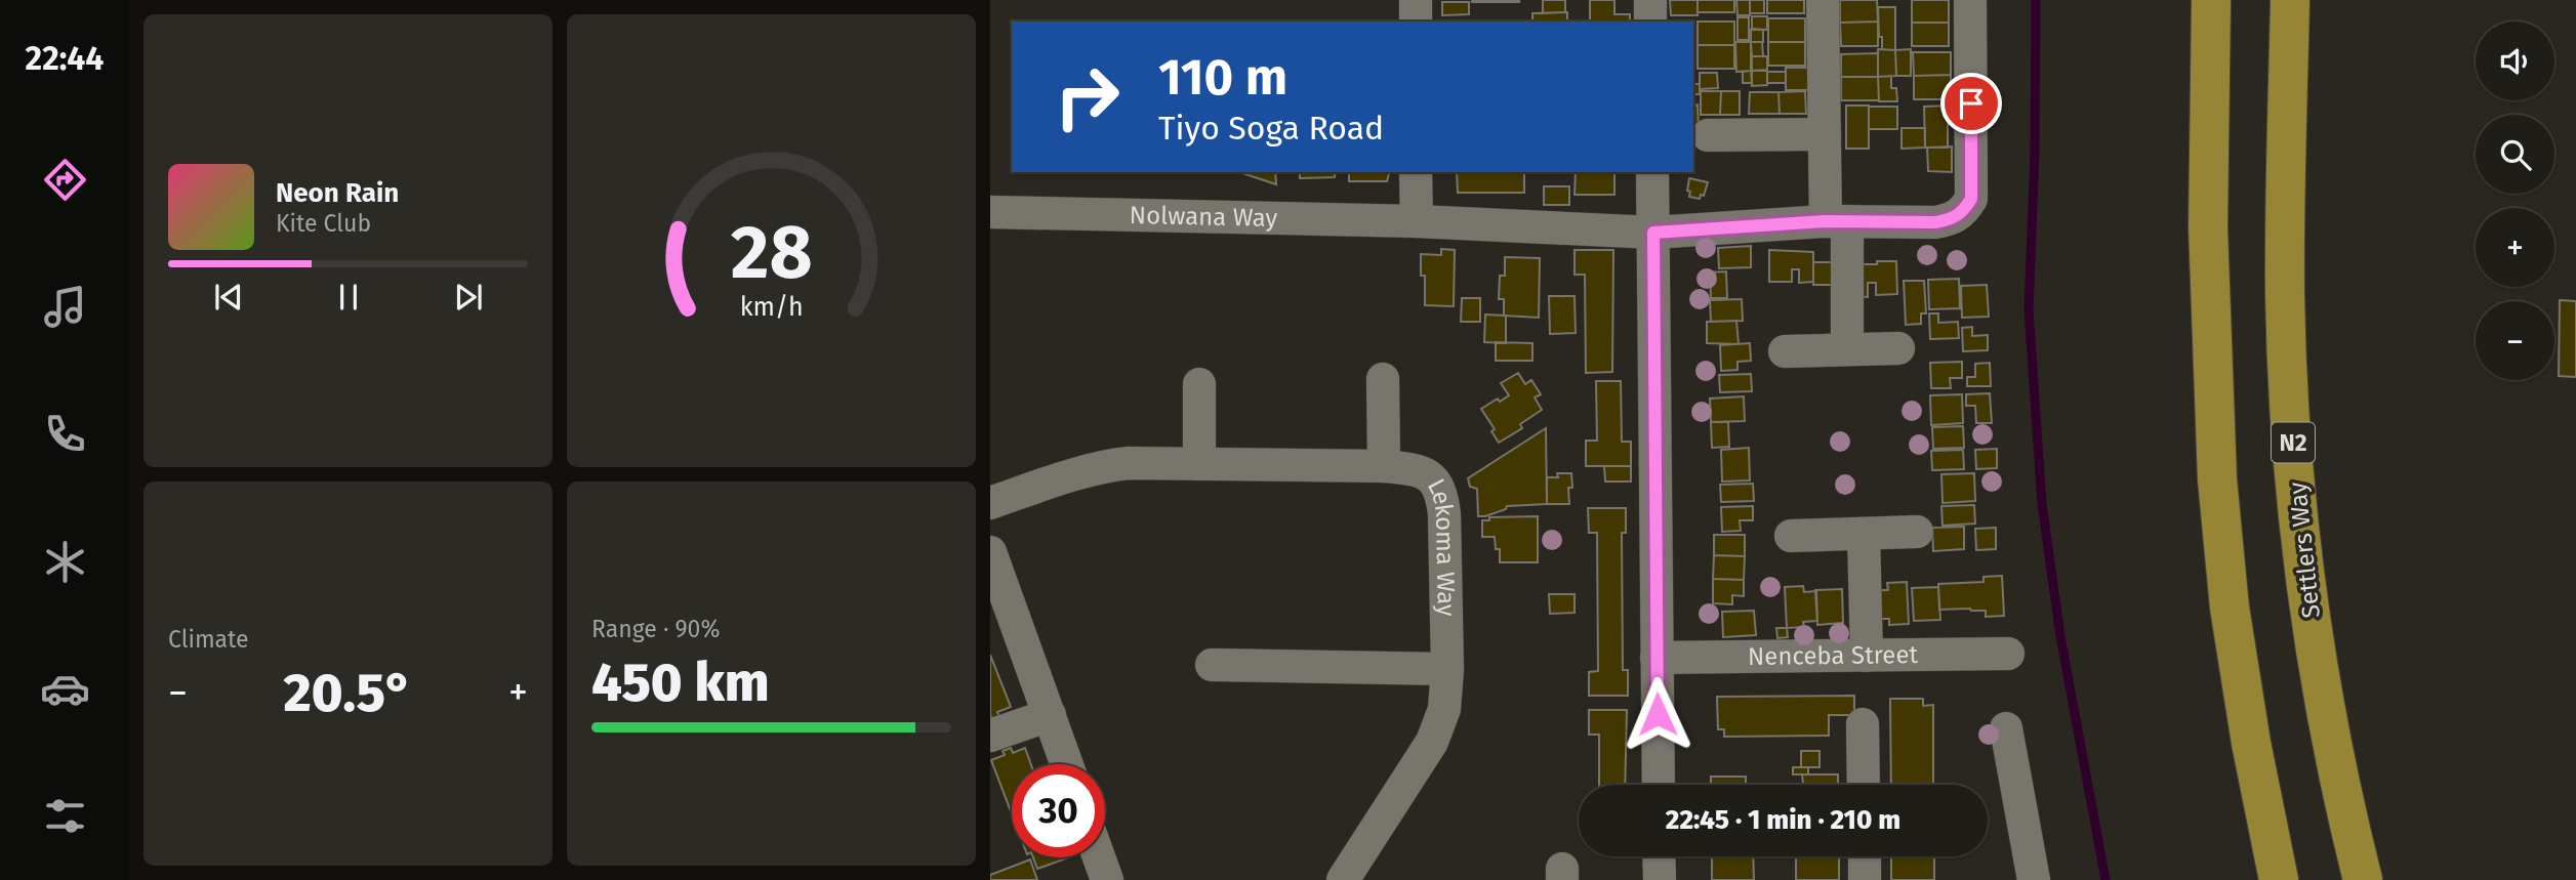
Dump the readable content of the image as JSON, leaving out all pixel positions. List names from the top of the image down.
{
  "streets": {
    "highway": ["N2", "Settlers Way"],
    "street": ["Nolwana Way", "Lekoma Way", "Nenceba Street"]
  },
  "page": {
    "tabs": "22:44",
    "map_buttons": ["+", "−"],
    "turn": ["110 m", "Tiyo Soga Road"],
    "song": ["Neon Rain", "Kite Club"],
    "tile": [
      "Climate",
      ["Range · 90%", "450 km"]
    ],
    "heat": ["−", "20.5°", "+"],
    "limit": "30",
    "trip": "22:45 · 1 min · 210 m",
    "gauge": ["28", "km/h"]
  }
}
